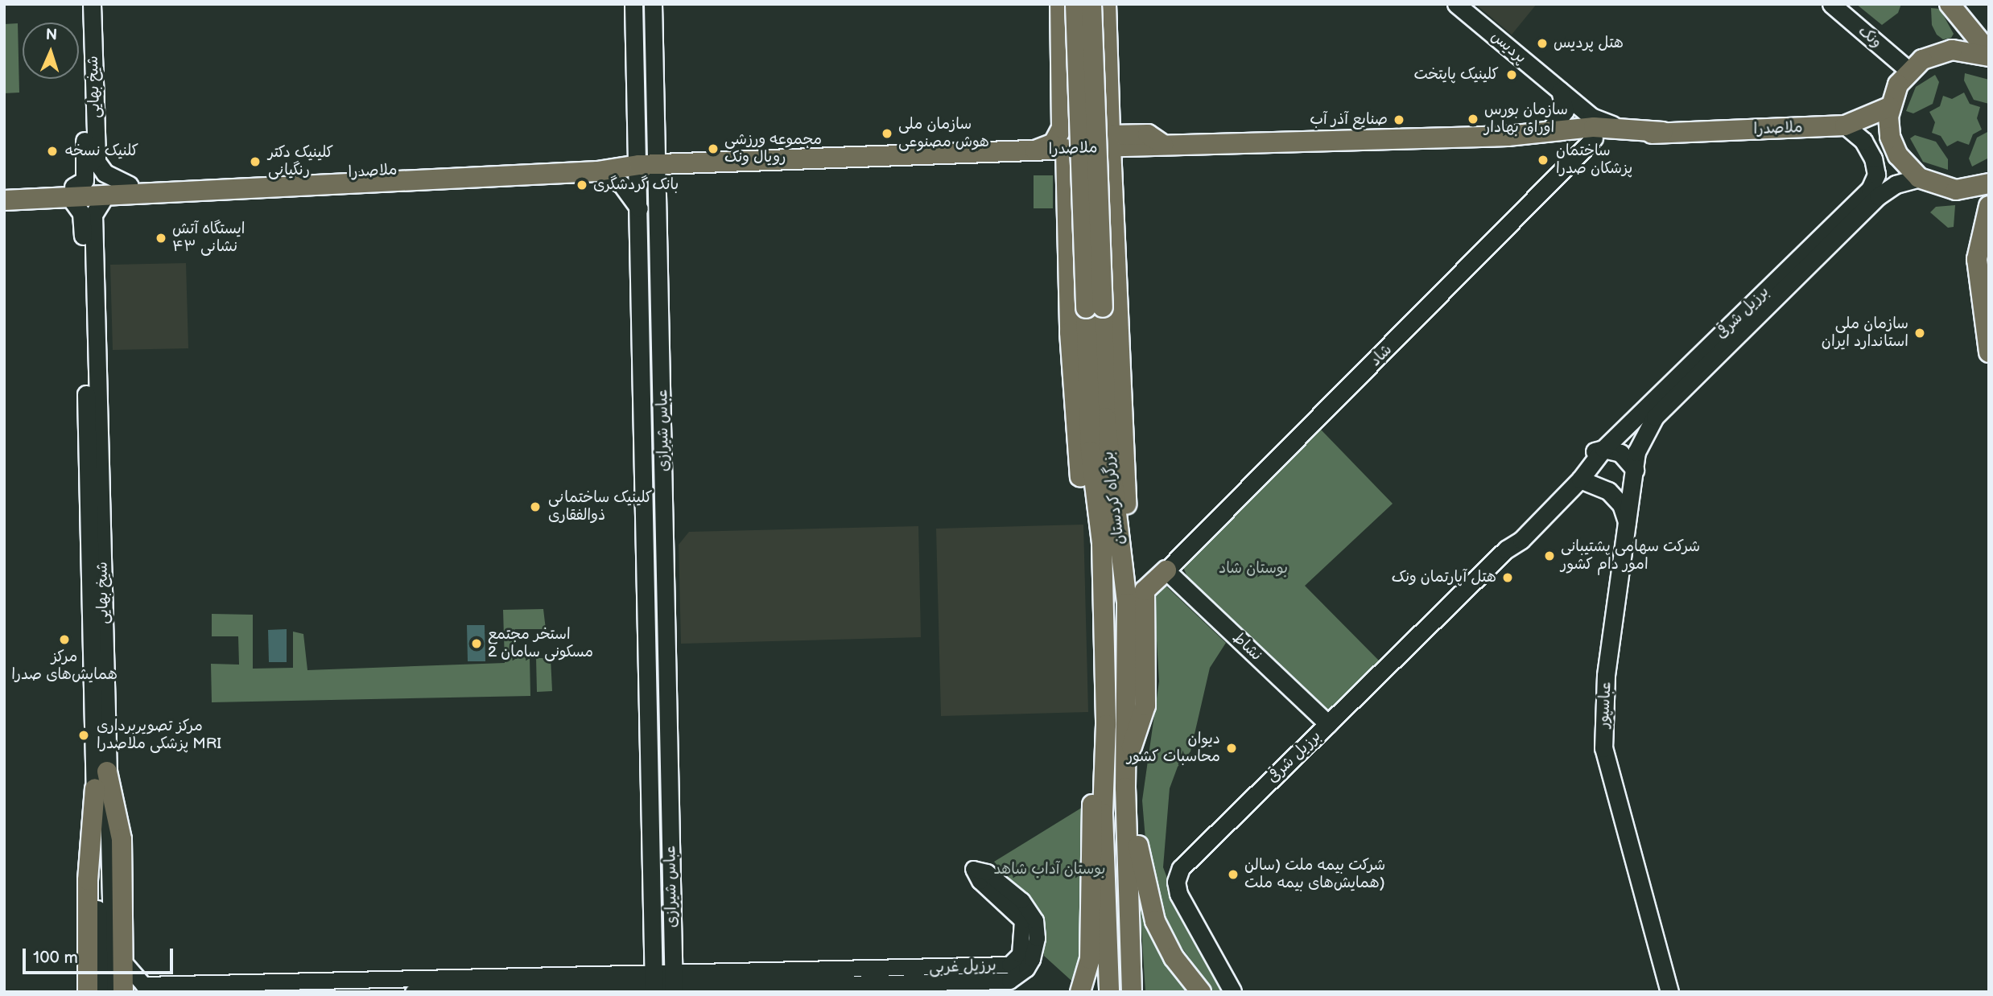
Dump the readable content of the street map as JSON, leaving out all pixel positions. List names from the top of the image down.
{
  "streets": {
    "main road": [
      "ونک",
      "پردیس",
      "شیخ بهایی",
      "ملاصدرا",
      "برزیل شرقی",
      "شاد",
      "عباس شیرازی",
      "بزرگراه کردستان",
      "نشاط",
      "عباسپور"
    ],
    "street": ["برزیل غربی"]
  },
  "crossings": [
    ["پردیس", "ملاصدرا"],
    ["شیخ بهایی", "ملاصدرا"],
    ["ملاصدرا", "برزیل شرقی"],
    ["ملاصدرا", "شاد"],
    ["ملاصدرا", "عباس شیرازی"],
    ["برزیل شرقی", "نشاط"],
    ["برزیل شرقی", "عباسپور"],
    ["شاد", "نشاط"],
    ["عباس شیرازی", "برزیل غربی"]
  ],
  "parks": ["بوستان شاد", "بوستان آداب شاهد"],
  "places": [
    "هتل پردیس",
    "کلینیک پایتخت",
    "سازمان بورس اوراق بهادار",
    "صنایع آذر آب",
    "سازمان ملی هوش مصنوعی",
    "مجموعه ورزشی رویال ونک",
    "کلنیک نسخه",
    "ساختمان پزشکان صدرا",
    "کلینیک دکتر رنگیانی",
    "بانک گردشگری",
    "ایستگاه آتش نشانی ۴۳",
    "سازمان ملی استاندارد ایران",
    "کلینیک ساختمانی ذوالفقاری",
    "شركت سهامى پشتيبانى امور دام كشور",
    "هتل آپارتمان ونک",
    "مرکز همایش‌های صدرا",
    "استخر مجتمع مسکونی سامان 2",
    "مرکز تصویربرداری پزشکی ملاصدرا MRI",
    "دیوان محاسبات کشور",
    "شرکت بیمه ملت (سالن همایش‌های بیمه ملت)"
  ],
  "scale_bar": "100 m",
  "north": "top"
}
